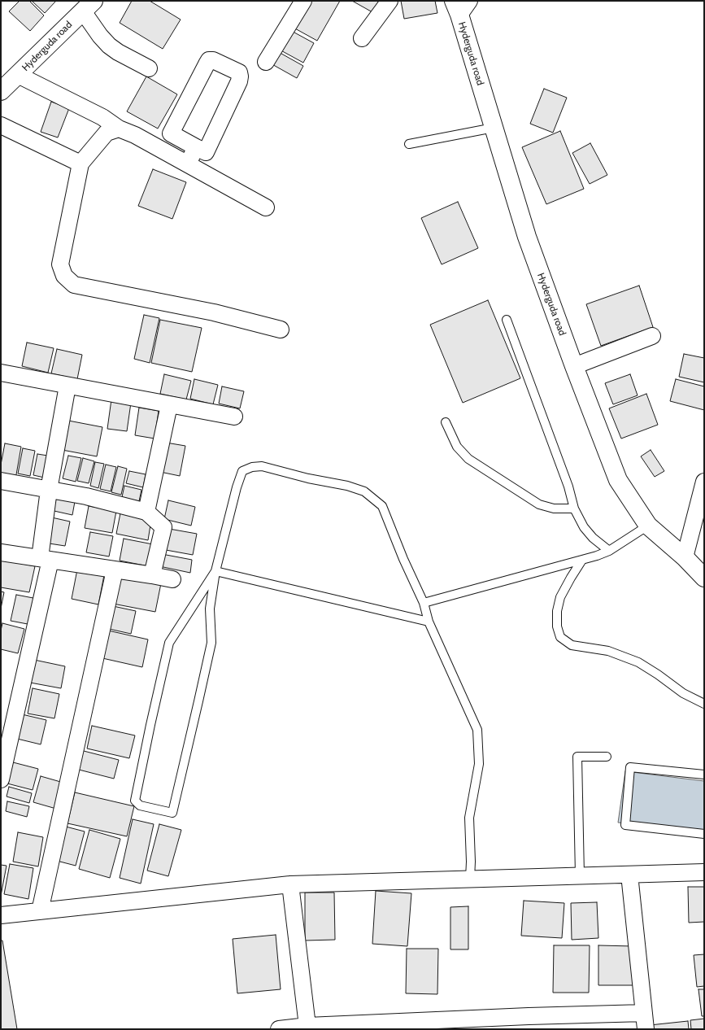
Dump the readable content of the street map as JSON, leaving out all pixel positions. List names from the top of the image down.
{
  "streets": {
    "street": ["Hyderguda road"]
  }
}
